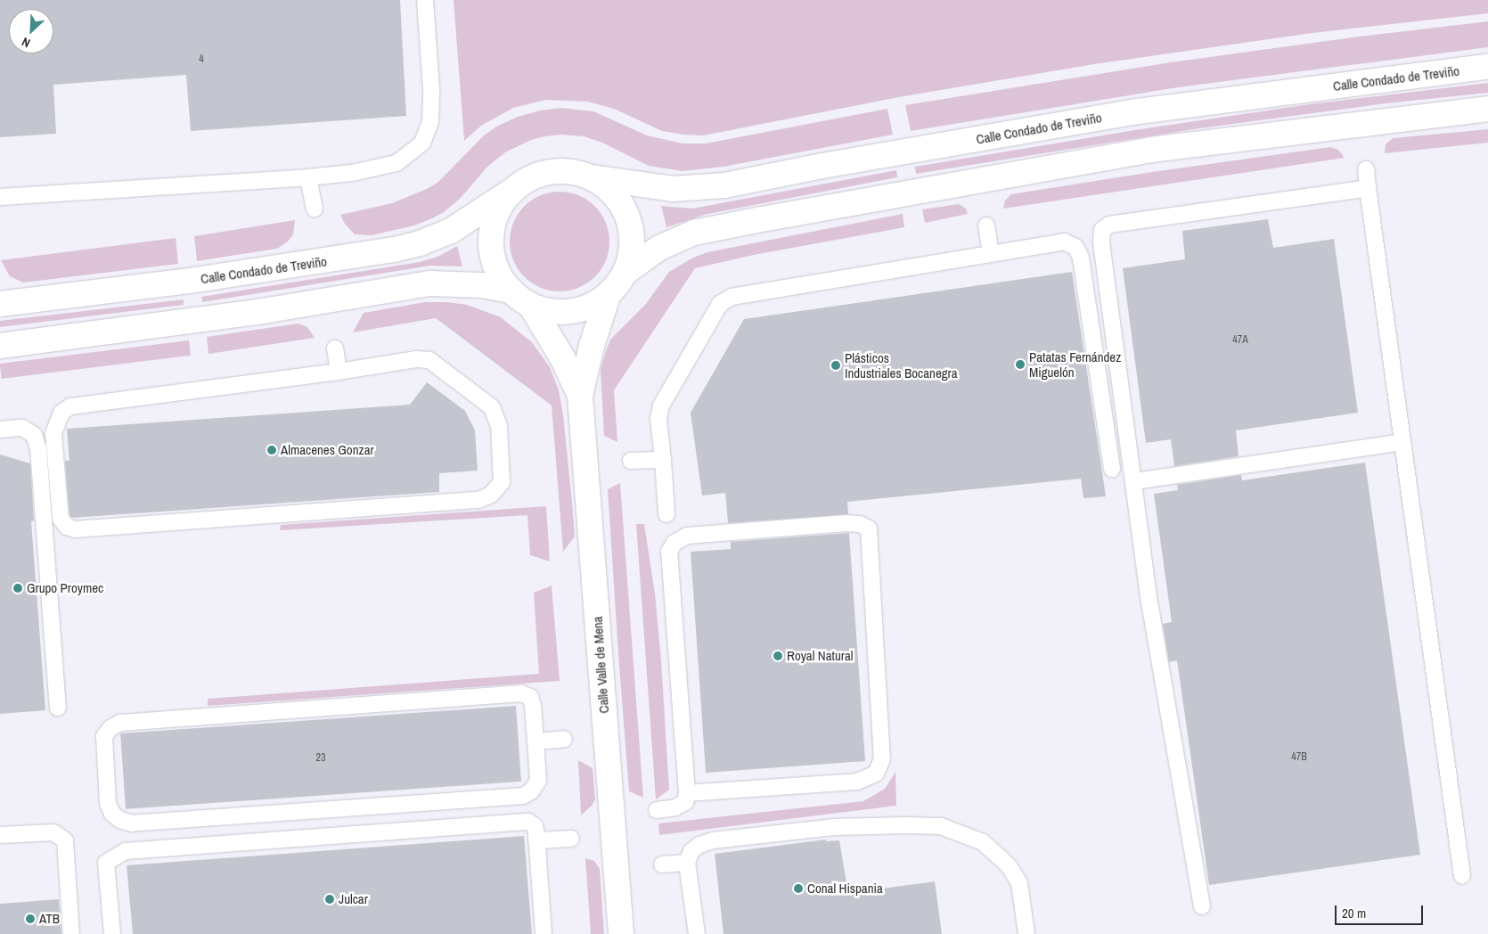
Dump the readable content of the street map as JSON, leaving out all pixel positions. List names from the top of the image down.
{
  "streets": {
    "street": ["Calle Condado de Treviño", "Calle Valle de Mena"]
  },
  "crossings": [
    ["Calle Condado de Treviño", "Calle Valle de Mena"]
  ],
  "places": [
    "Patatas Fernández Miguelón",
    "Plásticos Industriales Bocanegra",
    "Almacenes Gonzar",
    "Grupo Proymec",
    "Royal Natural",
    "Conal Hispania",
    "Julcar",
    "ATB"
  ],
  "house_numbers": [
    "4",
    "47A",
    "47B",
    "23"
  ],
  "scale_bar": "20 m",
  "north": "bottom left"
}
